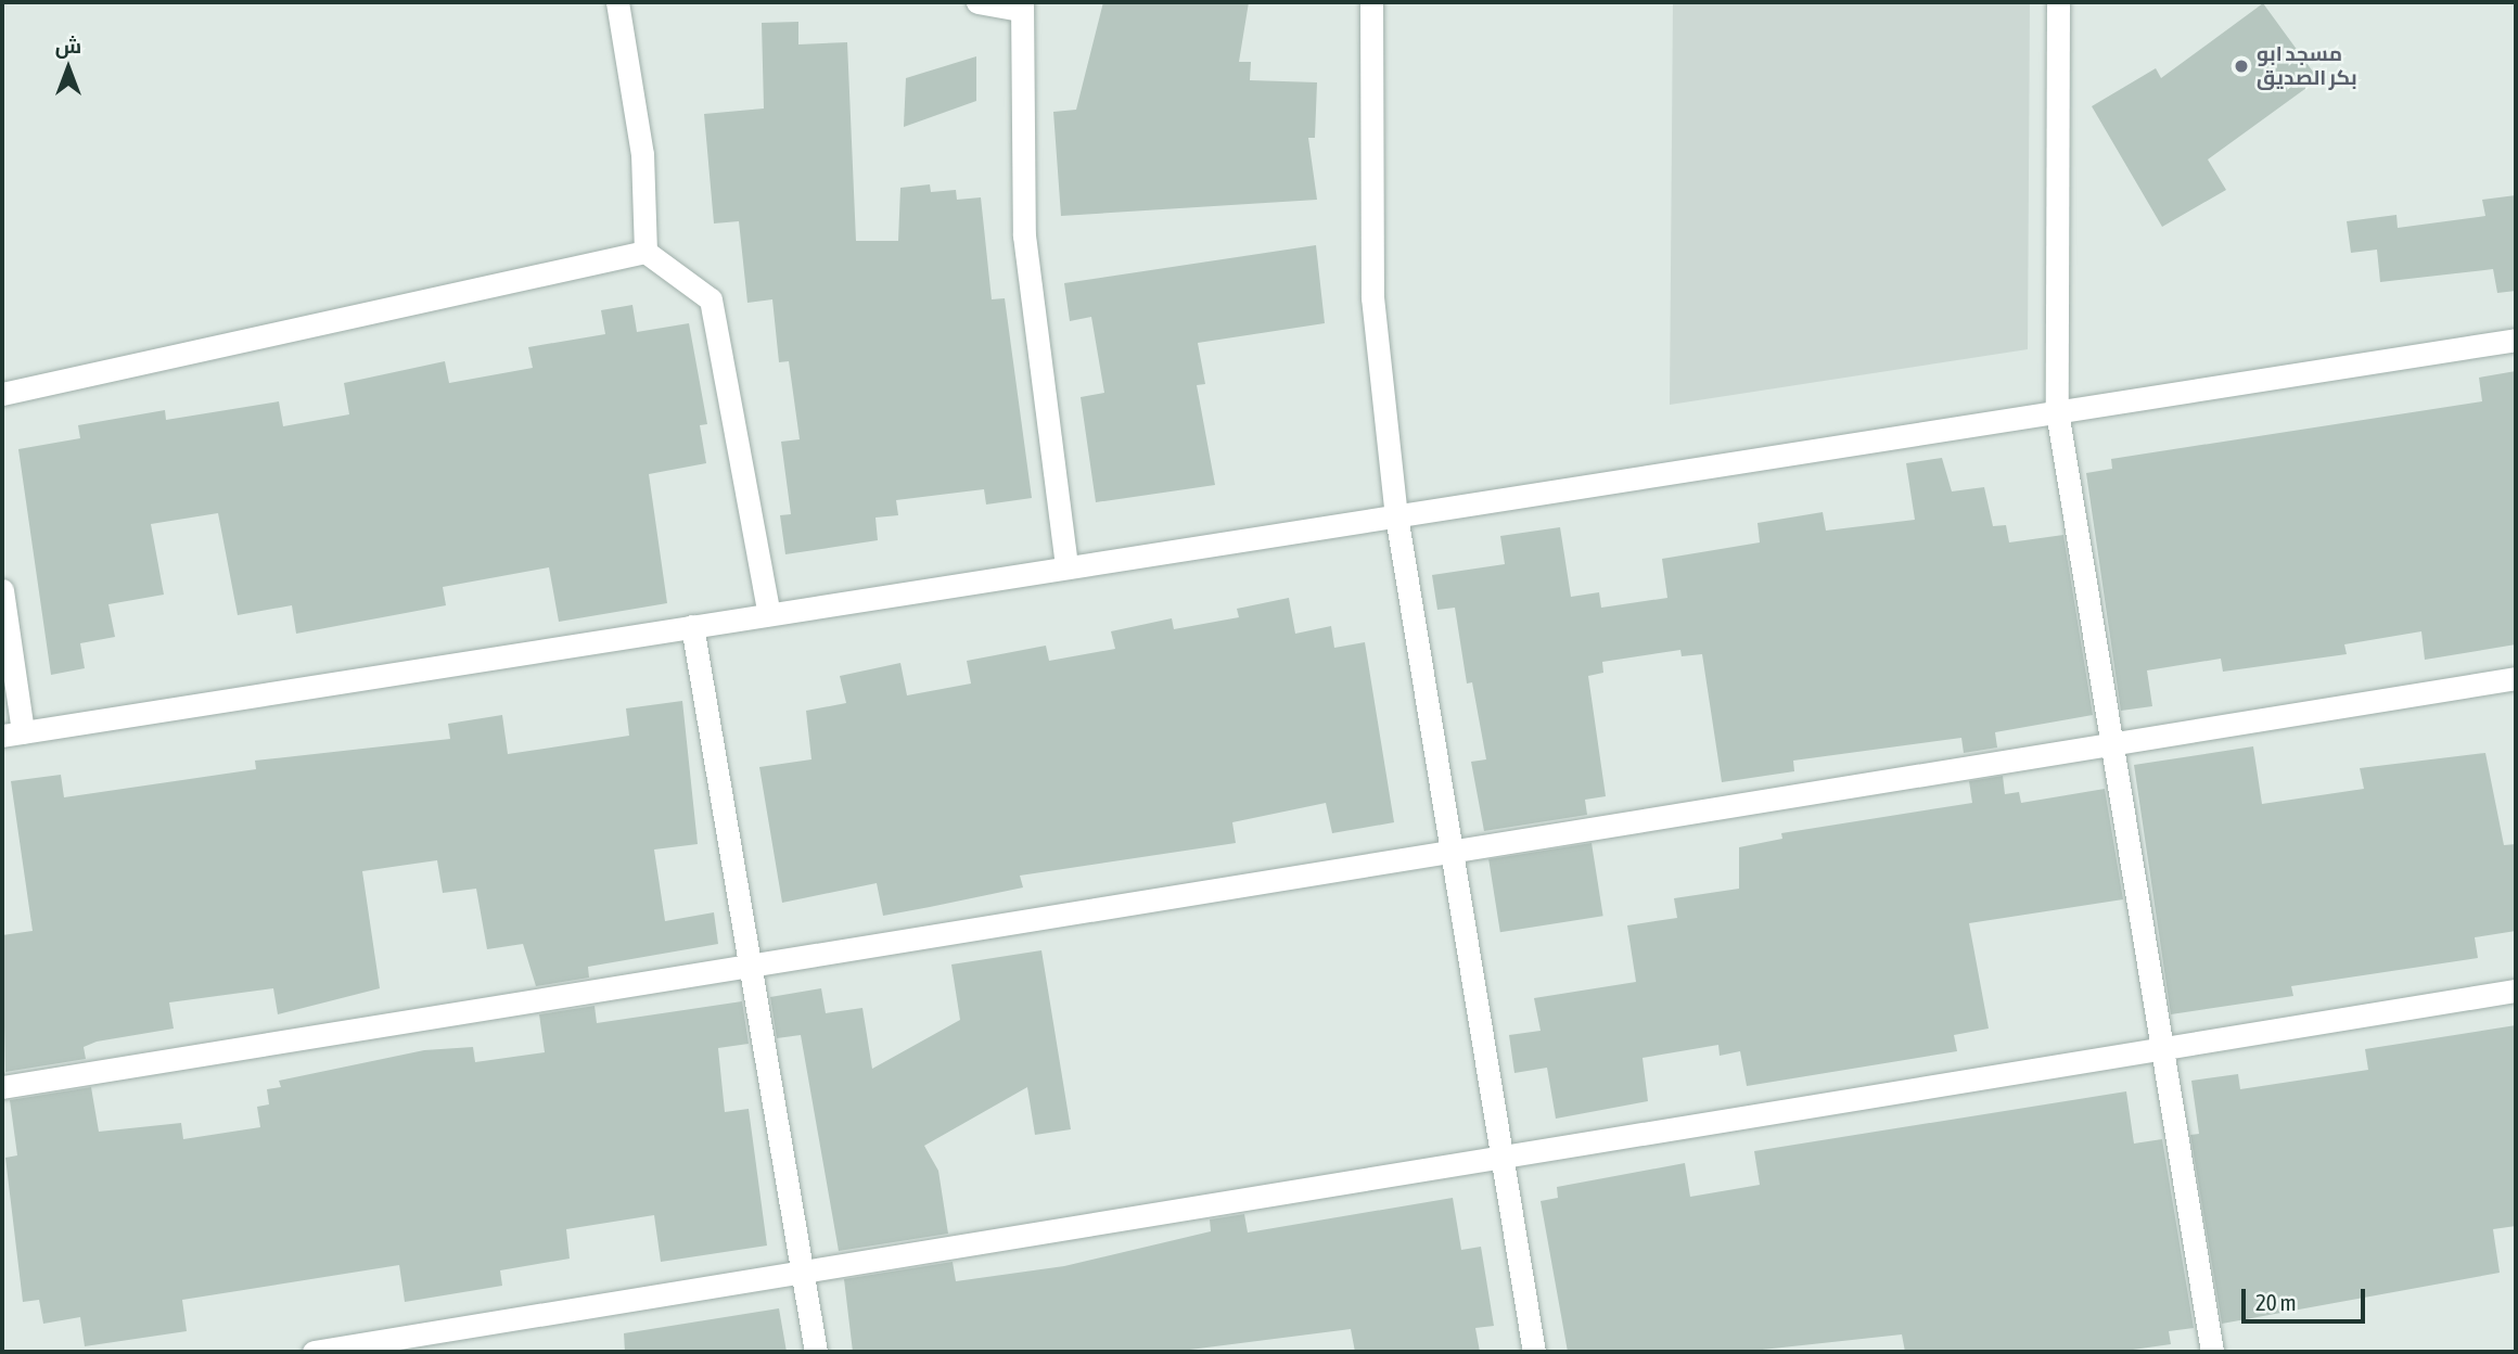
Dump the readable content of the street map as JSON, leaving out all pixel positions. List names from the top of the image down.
{
  "places": ["مسجد ابو بكر الصديق"],
  "scale_bar": "20 m",
  "north": "top"
}
